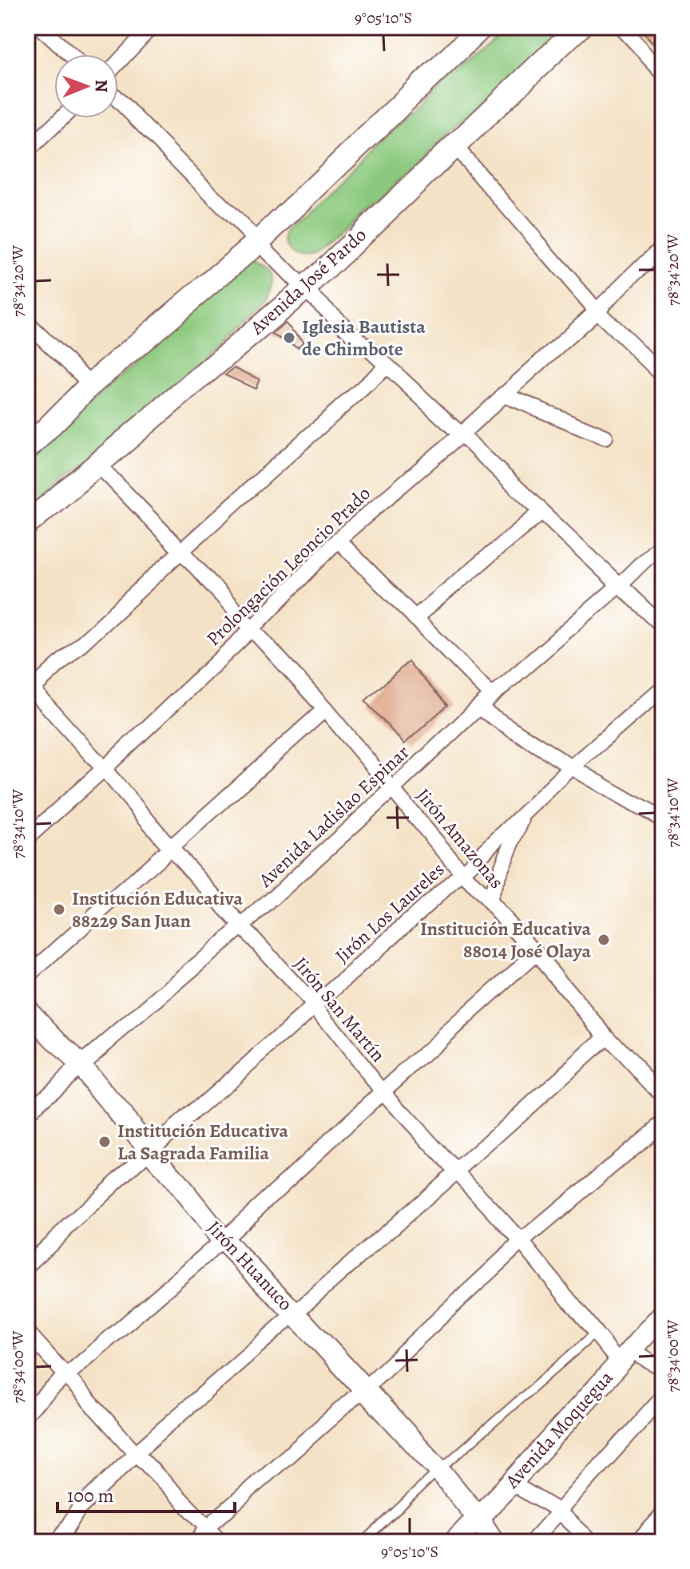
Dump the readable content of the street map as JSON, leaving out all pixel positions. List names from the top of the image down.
{
  "streets": {
    "main road": ["Avenida José Pardo", "Jirón Huanuco", "Avenida Moquegua"],
    "street": [
      "Prolongación Leoncio Prado",
      "Avenida Ladislao Espinar",
      "Jirón Amazonas",
      "Jirón Los Laureles",
      "Jirón San Martín"
    ]
  },
  "crossings": [
    ["Avenida José Pardo", "Jirón Amazonas"],
    ["Prolongación Leoncio Prado", "Jirón Amazonas"],
    ["Prolongación Leoncio Prado", "Jirón San Martín"],
    ["Avenida Ladislao Espinar", "Jirón Amazonas"],
    ["Avenida Ladislao Espinar", "Jirón San Martín"],
    ["Avenida Ladislao Espinar", "Jirón Huanuco"],
    ["Jirón Amazonas", "Jirón Los Laureles"],
    ["Jirón Los Laureles", "Jirón San Martín"],
    ["Jirón Los Laureles", "Jirón Huanuco"],
    ["Jirón San Martín", "Avenida Moquegua"],
    ["Jirón Huanuco", "Avenida Moquegua"]
  ],
  "places": [
    "Iglesia Bautista de Chimbote",
    "Institución Educativa 88229 San Juan",
    "Institución Educativa 88014 José Olaya",
    "Institución Educativa La Sagrada Familia"
  ],
  "scale_bar": "100 m",
  "north": "right",
  "coordinates": [
    "9°05'10\"S",
    "78°34'20\"W",
    "78°34'10\"W",
    "78°34'00\"W"
  ]
}
